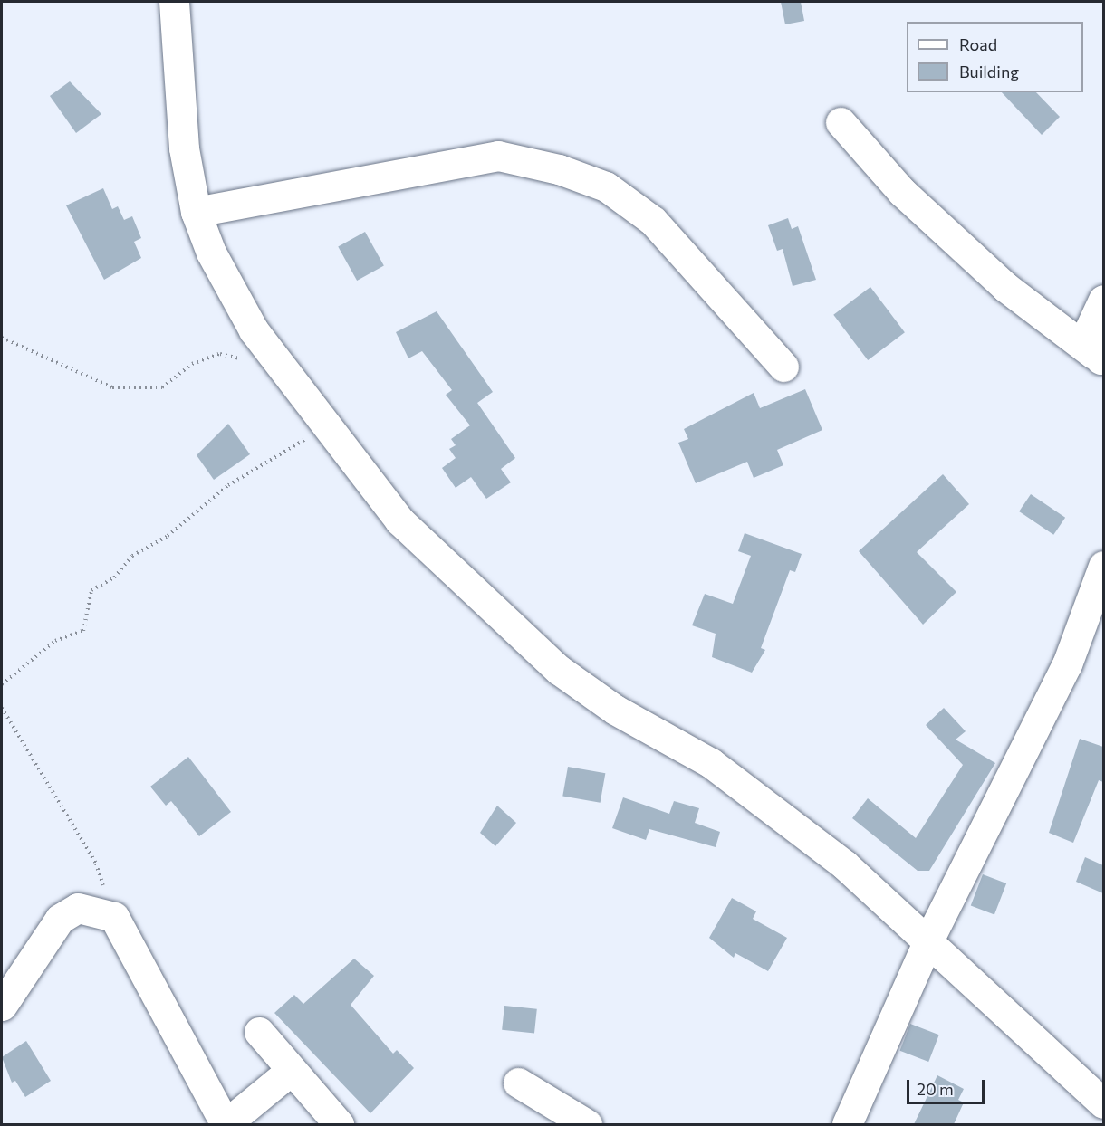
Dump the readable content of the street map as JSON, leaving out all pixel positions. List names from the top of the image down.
{
  "legend": ["Road", "Building"],
  "scale_bar": "20 m"
}
